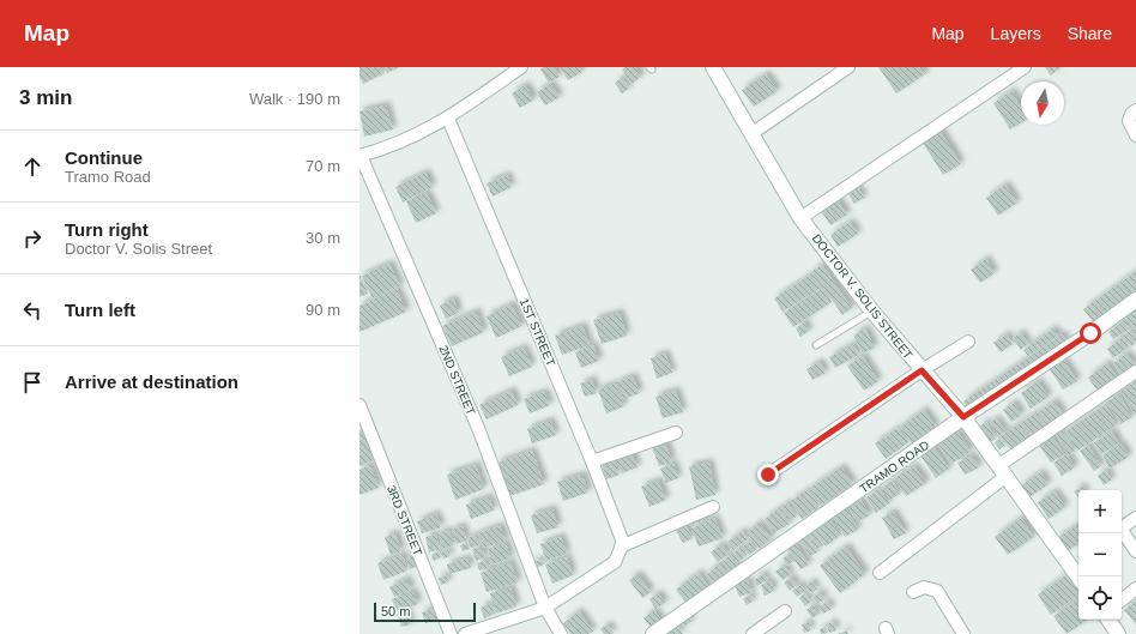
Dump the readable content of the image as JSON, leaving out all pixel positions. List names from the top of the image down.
{
  "streets": {
    "street": [
      "DOCTOR V. SOLIS STREET",
      "1ST STREET",
      "2ND STREET",
      "TRAMO ROAD",
      "3RD STREET"
    ]
  },
  "crossings": [
    ["DOCTOR V. SOLIS STREET", "TRAMO ROAD"]
  ],
  "scale_bar": "50 m",
  "north": "bottom",
  "page": {
    "header": "Map",
    "nav": ["Map", "Layers", "Share"],
    "heading": ["3 min", "Walk · 190 m"],
    "list": [
      ["Continue", "Tramo Road", "70 m"],
      ["Turn right", "Doctor V. Solis Street", "30 m"],
      ["Turn left", "90 m"],
      "Arrive at destination"
    ],
    "map_buttons": ["+", "−"],
    "scale": "50 m"
  }
}
